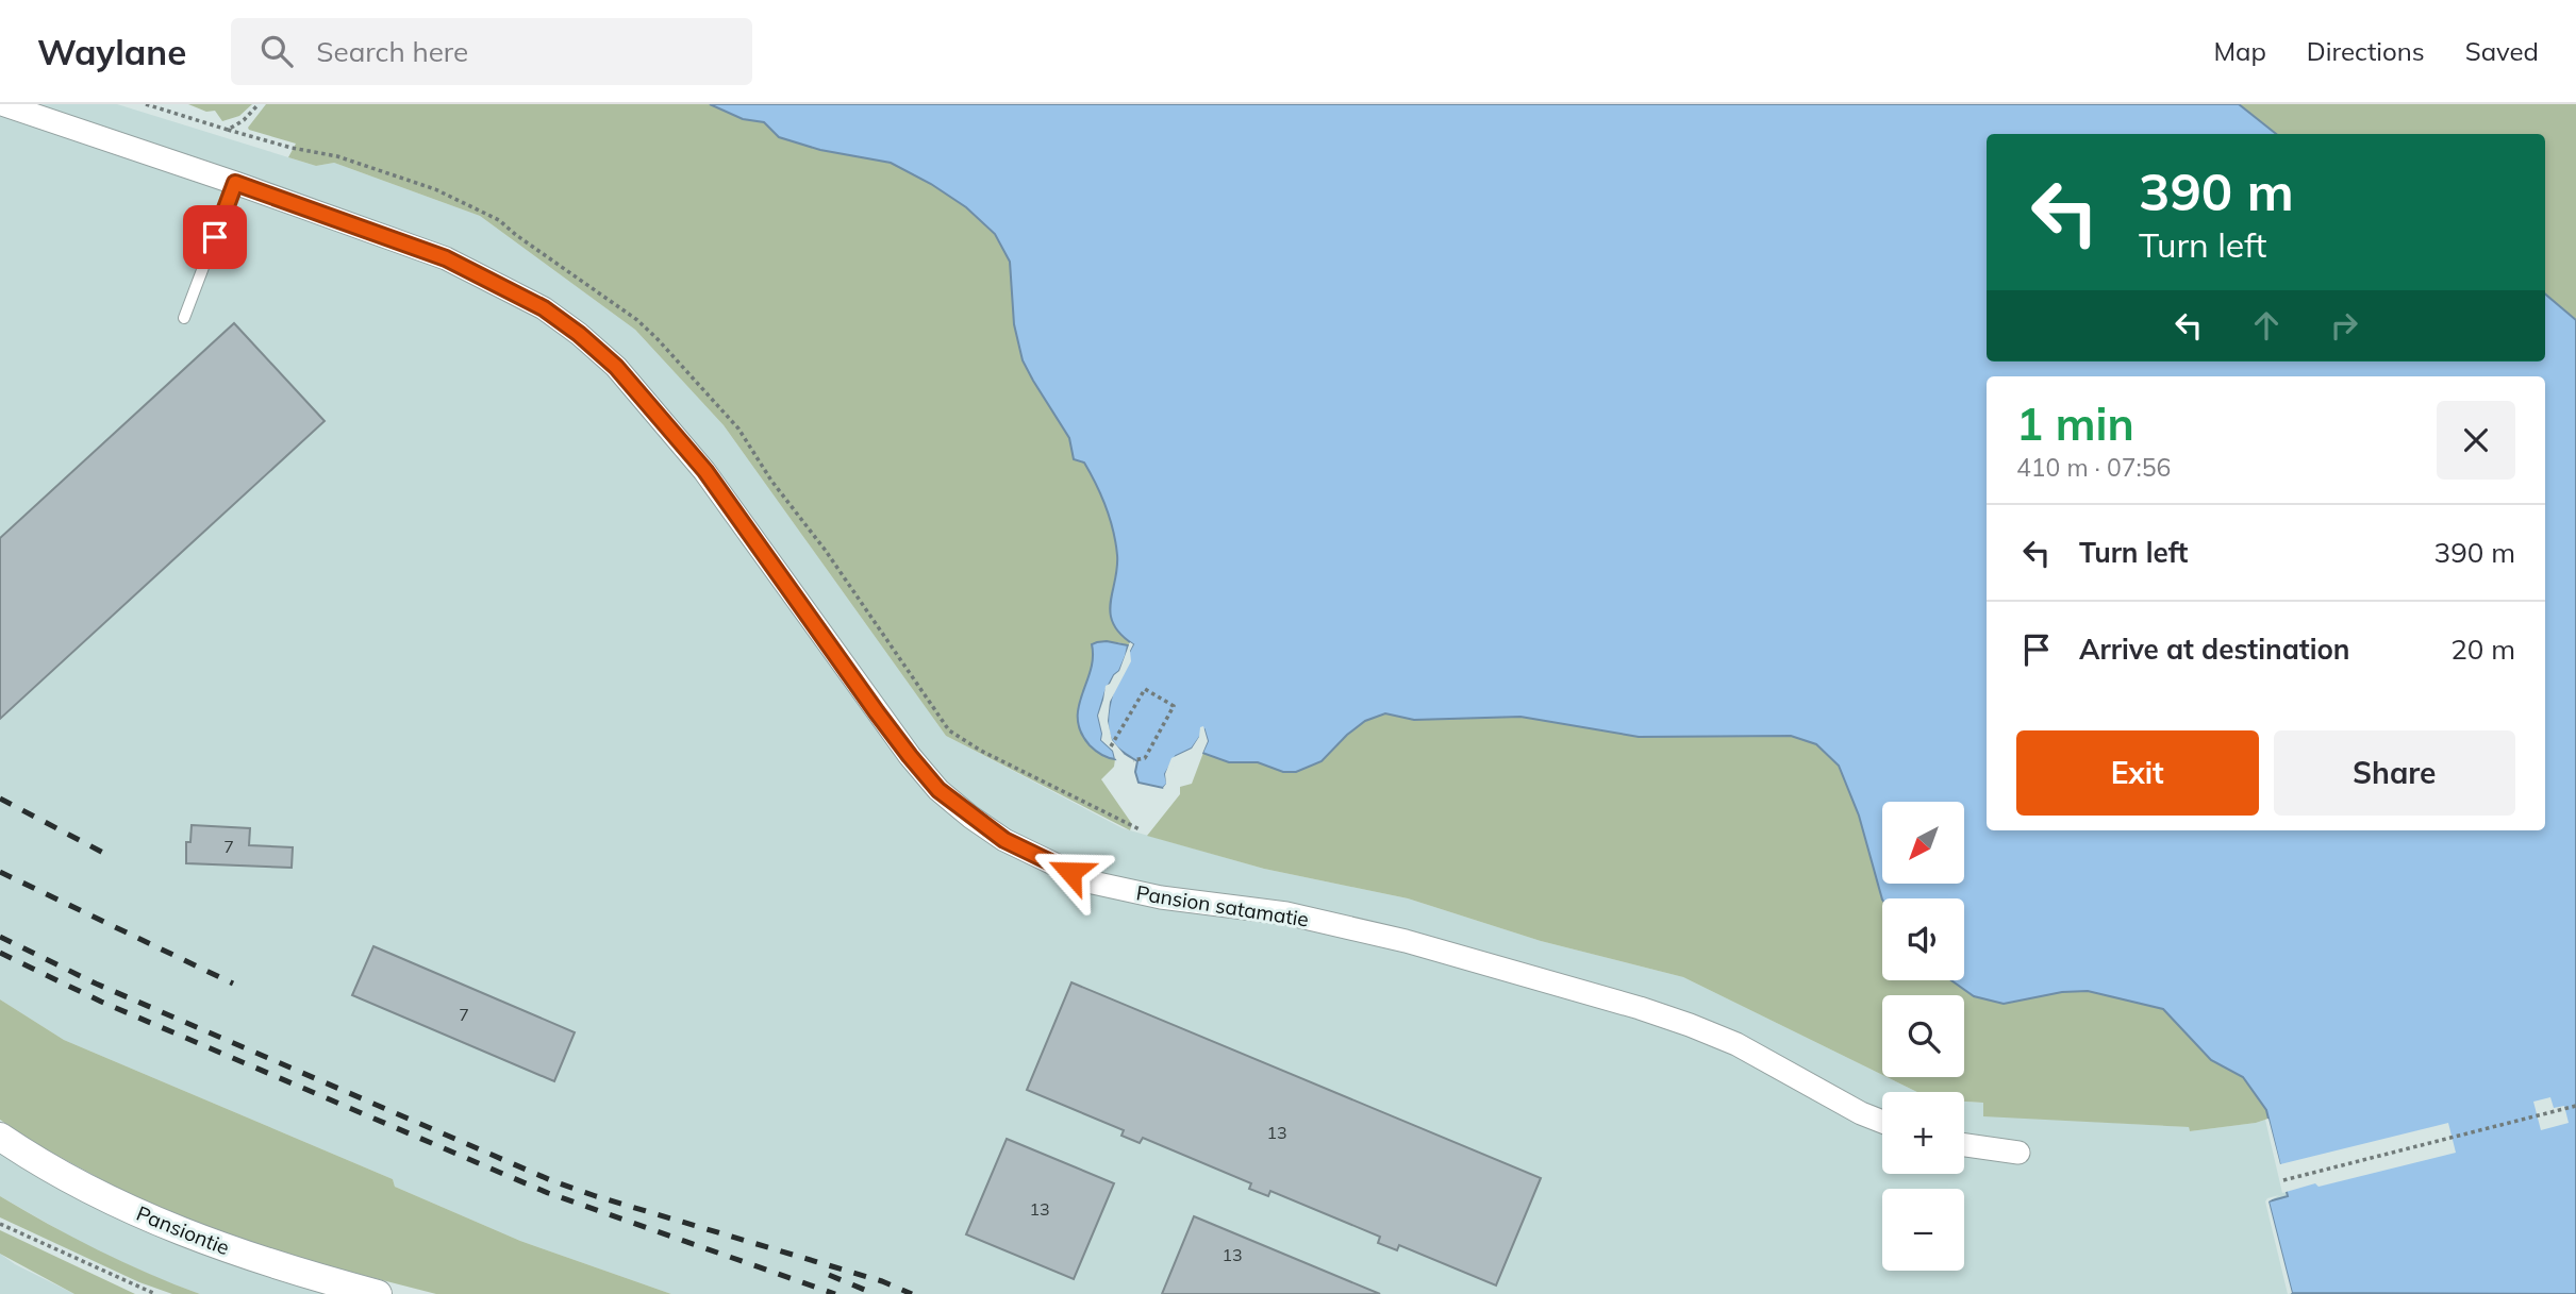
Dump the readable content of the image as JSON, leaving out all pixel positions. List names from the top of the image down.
{
  "streets": {
    "street": ["Pansion satamatie", "Pansiontie"]
  },
  "house_numbers": [
    "7",
    "7",
    "13",
    "13",
    "13"
  ],
  "north": "bottom left",
  "page": {
    "header": "Waylane",
    "search": "Search here",
    "nav": ["Map", "Directions", "Saved"],
    "turn": ["390 m", "Turn left"],
    "heading": ["1 min", "410 m · 07:56"],
    "list": [
      {
        "name": "Turn left",
        "value": "390 m"
      },
      {
        "name": "Arrive at destination",
        "value": "20 m"
      }
    ],
    "buttons": ["Exit", "Share"],
    "map_buttons": ["+", "−"]
  }
}
